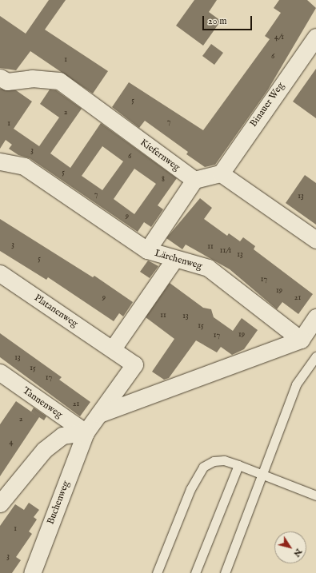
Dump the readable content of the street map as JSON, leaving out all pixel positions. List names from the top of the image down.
{
  "streets": {
    "street": [
      "Binauer Weg",
      "Kiefernweg",
      "Lärchenweg",
      "Platanenweg",
      "Tannenweg",
      "Buchenweg"
    ]
  },
  "crossings": [
    ["Platanenweg", "Buchenweg"],
    ["Tannenweg", "Buchenweg"]
  ],
  "house_numbers": [
    "4/1",
    "6",
    "1",
    "5",
    "2",
    "7",
    "1",
    "3",
    "6",
    "5",
    "8",
    "7",
    "13",
    "9",
    "3",
    "11",
    "11/1",
    "13",
    "5",
    "17",
    "19",
    "9",
    "21",
    "11",
    "13",
    "15",
    "19",
    "17",
    "13",
    "15",
    "17",
    "21",
    "2",
    "4",
    "1",
    "3"
  ],
  "scale_bar": "20 m",
  "north": "bottom right"
}
